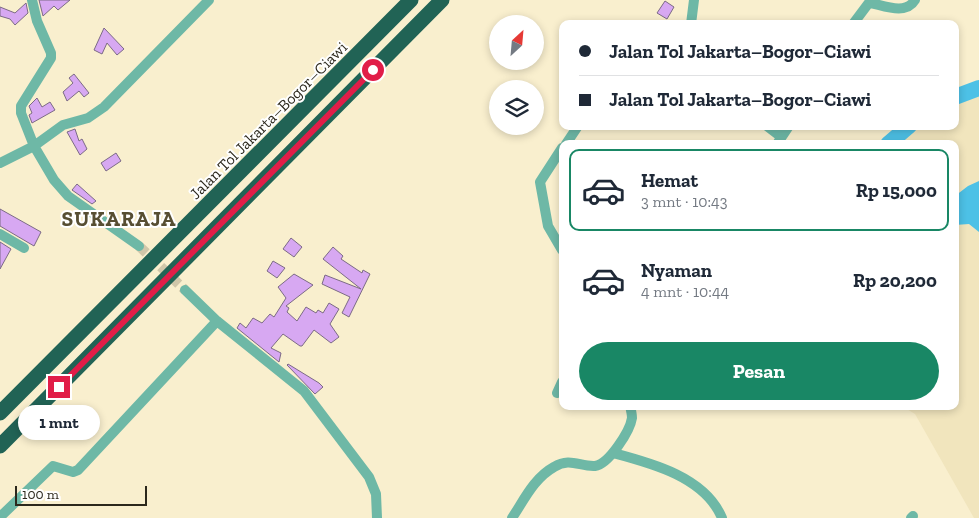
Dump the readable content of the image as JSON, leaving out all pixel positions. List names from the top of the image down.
{
  "streets": {
    "highway": ["Jalan Tol Jakarta–Bogor–Ciawi"]
  },
  "districts": ["SUKARAJA"],
  "scale_bar": "100 m",
  "north": "top right",
  "page": {
    "banner": ["Jalan Tol Jakarta–Bogor–Ciawi", "Jalan Tol Jakarta–Bogor–Ciawi"],
    "list": [
      {
        "name": "Hemat",
        "note": "3 mnt · 10:43",
        "value": "Rp 15,000"
      },
      {
        "name": "Nyaman",
        "note": "4 mnt · 10:44",
        "value": "Rp 20,200"
      }
    ],
    "buttons": "Pesan",
    "bubble": "1 mnt",
    "scale": "100 m"
  }
}
